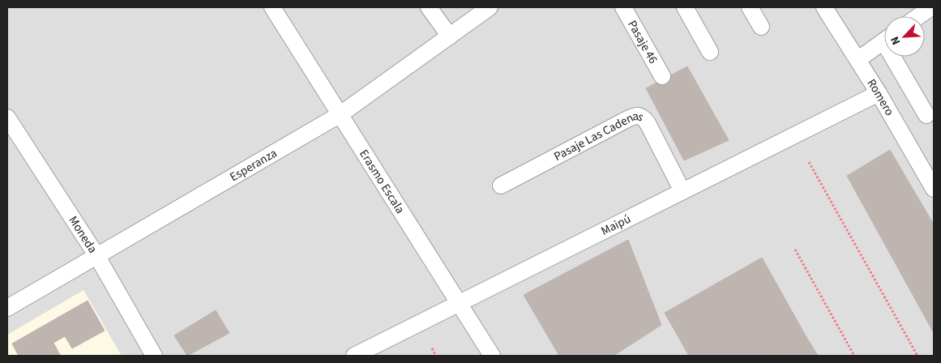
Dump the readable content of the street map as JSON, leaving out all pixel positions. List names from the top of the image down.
{
  "streets": {
    "street": [
      "Pasaje 46",
      "Romero",
      "Pasaje Las Cadenas",
      "Esperanza",
      "Erasmo Escala",
      "Maipú",
      "Moneda"
    ]
  },
  "crossings": [
    ["Romero", "Maipú"],
    ["Pasaje Las Cadenas", "Maipú"],
    ["Esperanza", "Erasmo Escala"],
    ["Esperanza", "Moneda"],
    ["Erasmo Escala", "Maipú"]
  ],
  "north": "bottom left"
}
